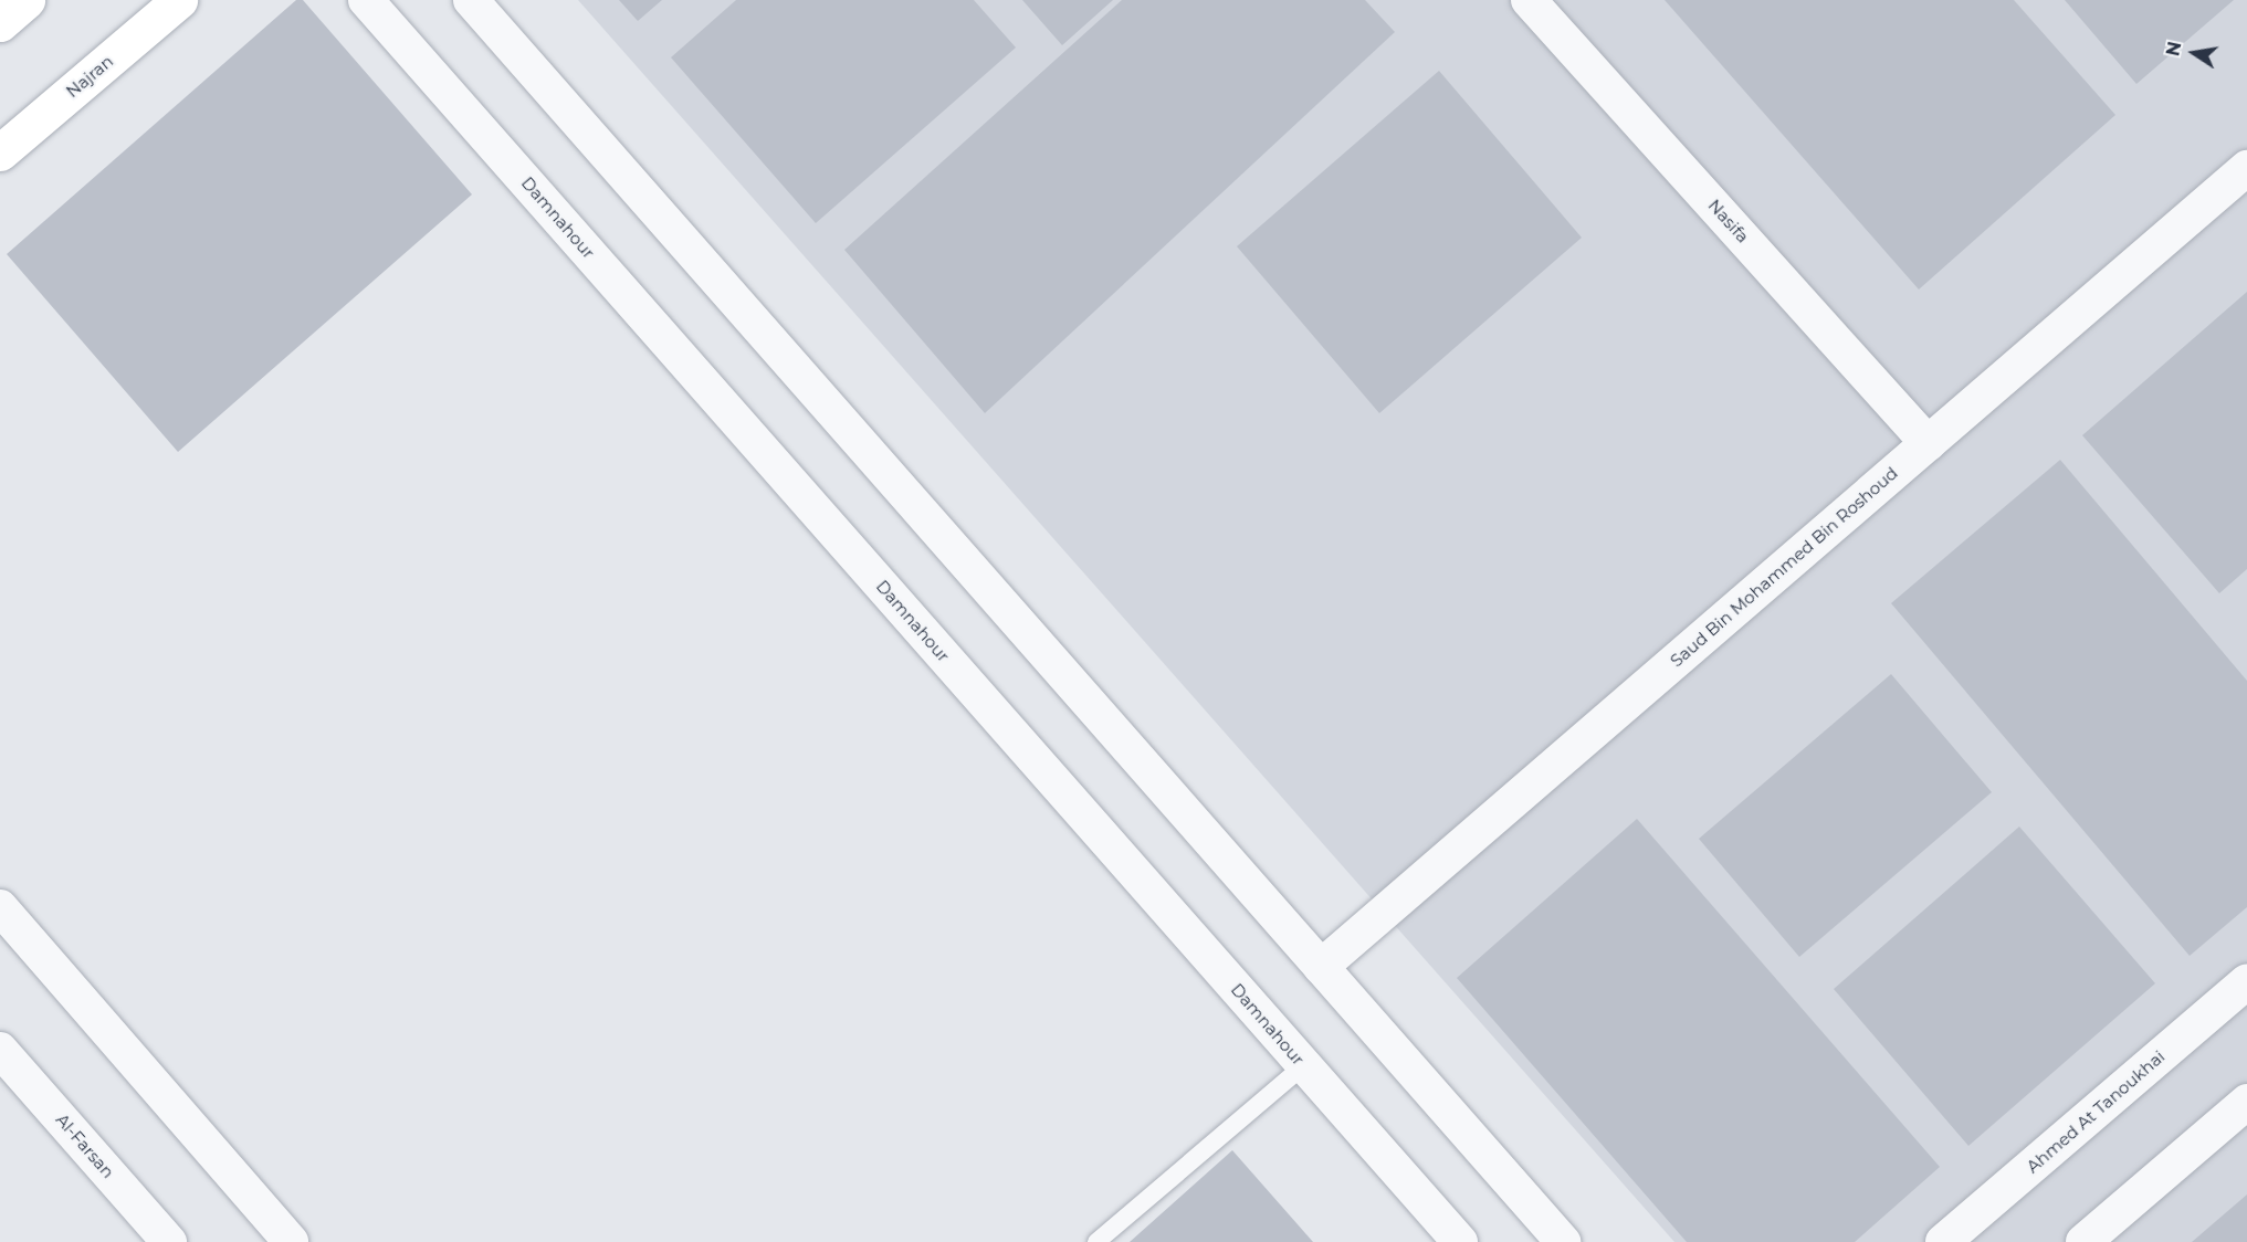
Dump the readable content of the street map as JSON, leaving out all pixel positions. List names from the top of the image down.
{
  "streets": {
    "street": [
      "Najran",
      "Damnahour",
      "Nasifa",
      "Saud Bin Mohammed Bin Roshoud",
      "Ahmed At Tanoukhai",
      "Al-Farsan"
    ]
  },
  "crossings": [
    ["Nasifa", "Saud Bin Mohammed Bin Roshoud"]
  ],
  "north": "left"
}
